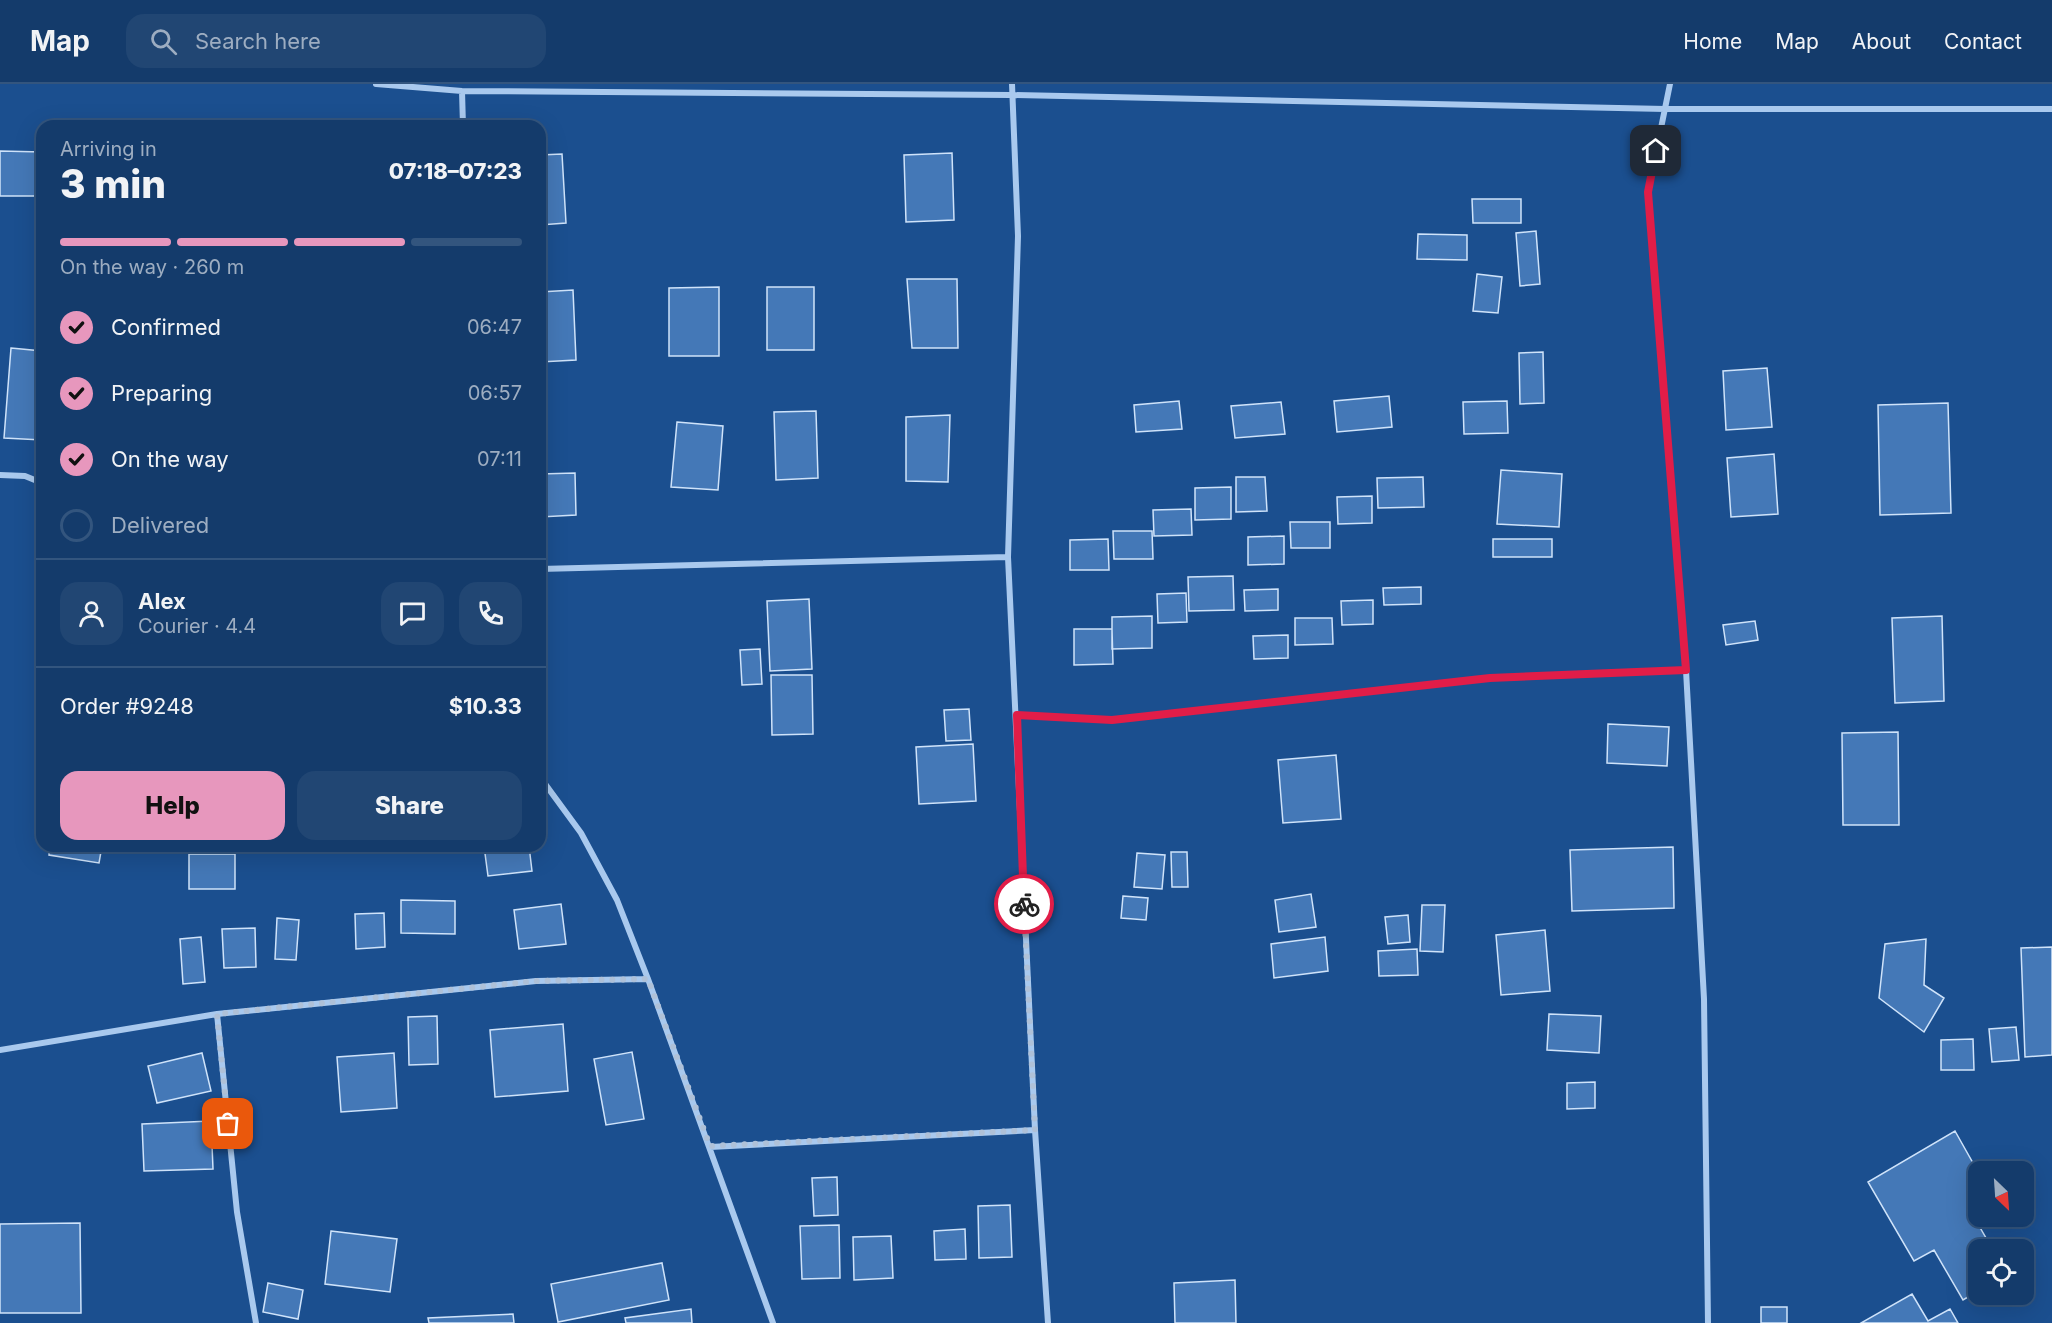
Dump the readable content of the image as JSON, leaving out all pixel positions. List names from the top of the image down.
{
  "north": "bottom right",
  "page": {
    "header": "Map",
    "search": "Search here",
    "nav": [
      "Home",
      "Map",
      "About",
      "Contact"
    ],
    "heading": ["3 min", "Arriving in", "07:18–07:23"],
    "panel": [
      "Alex",
      "Courier · 4.4",
      "Order #9248",
      "$10.33"
    ],
    "bar": "On the way · 260 m",
    "list": [
      ["Confirmed", "06:47"],
      ["Preparing", "06:57"],
      ["On the way", "07:11"],
      "Delivered"
    ],
    "buttons": ["Help", "Share"]
  }
}
